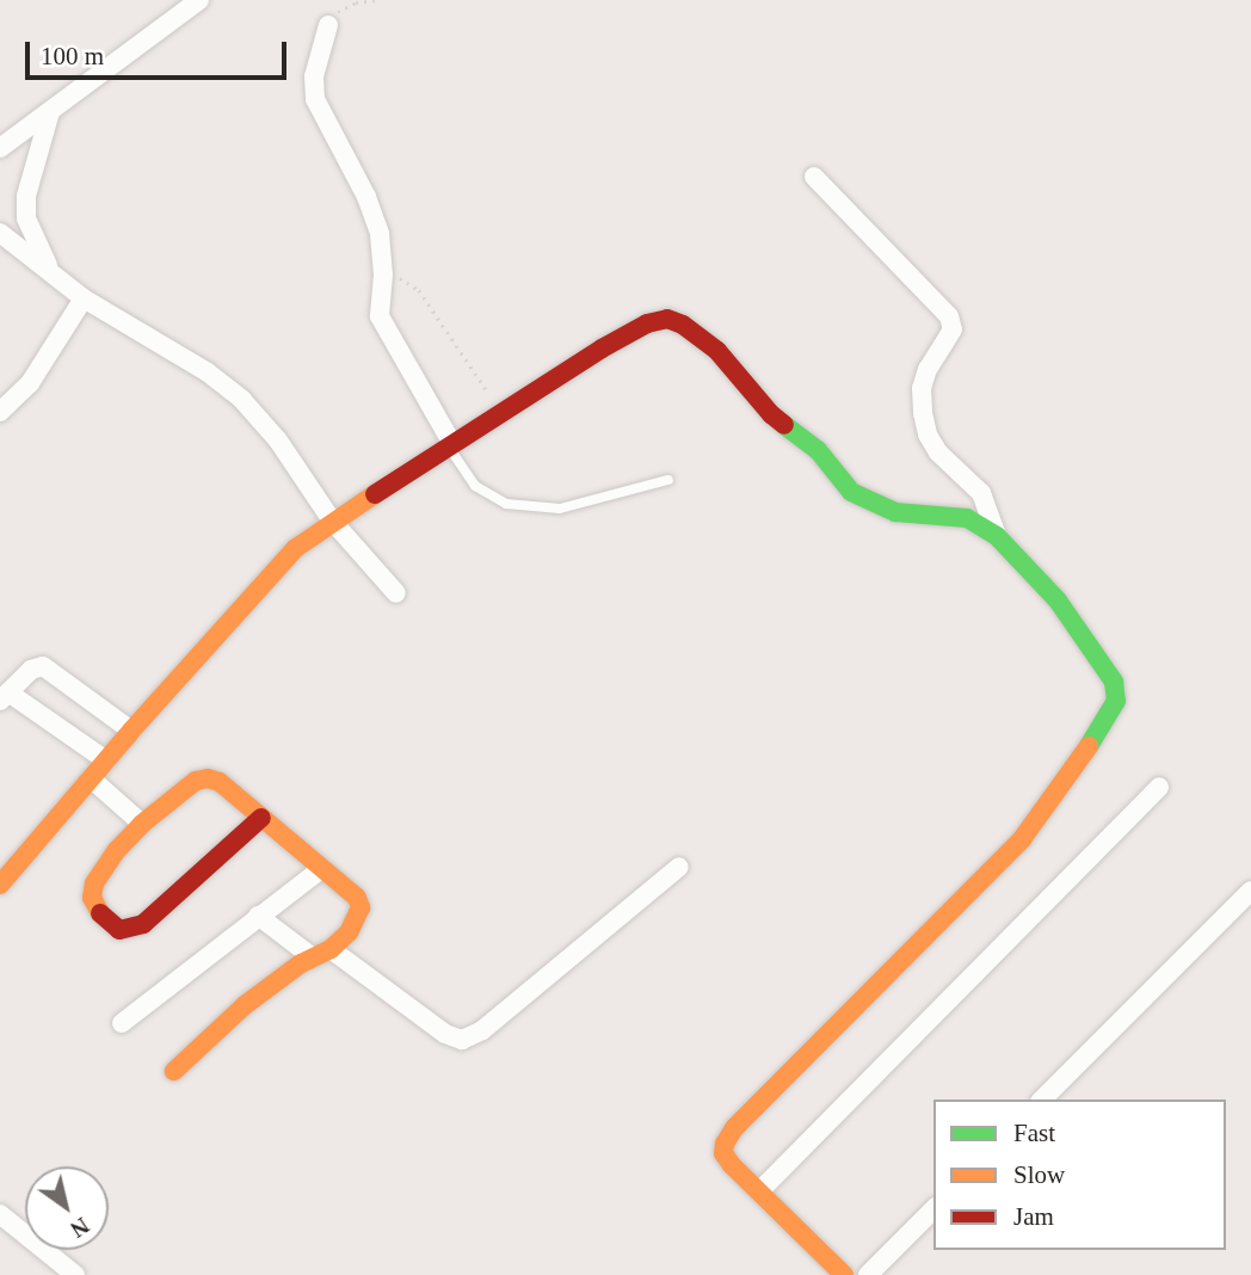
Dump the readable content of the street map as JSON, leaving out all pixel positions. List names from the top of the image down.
{
  "legend": ["Fast", "Slow", "Jam"],
  "scale_bar": "100 m",
  "north": "bottom right"
}
